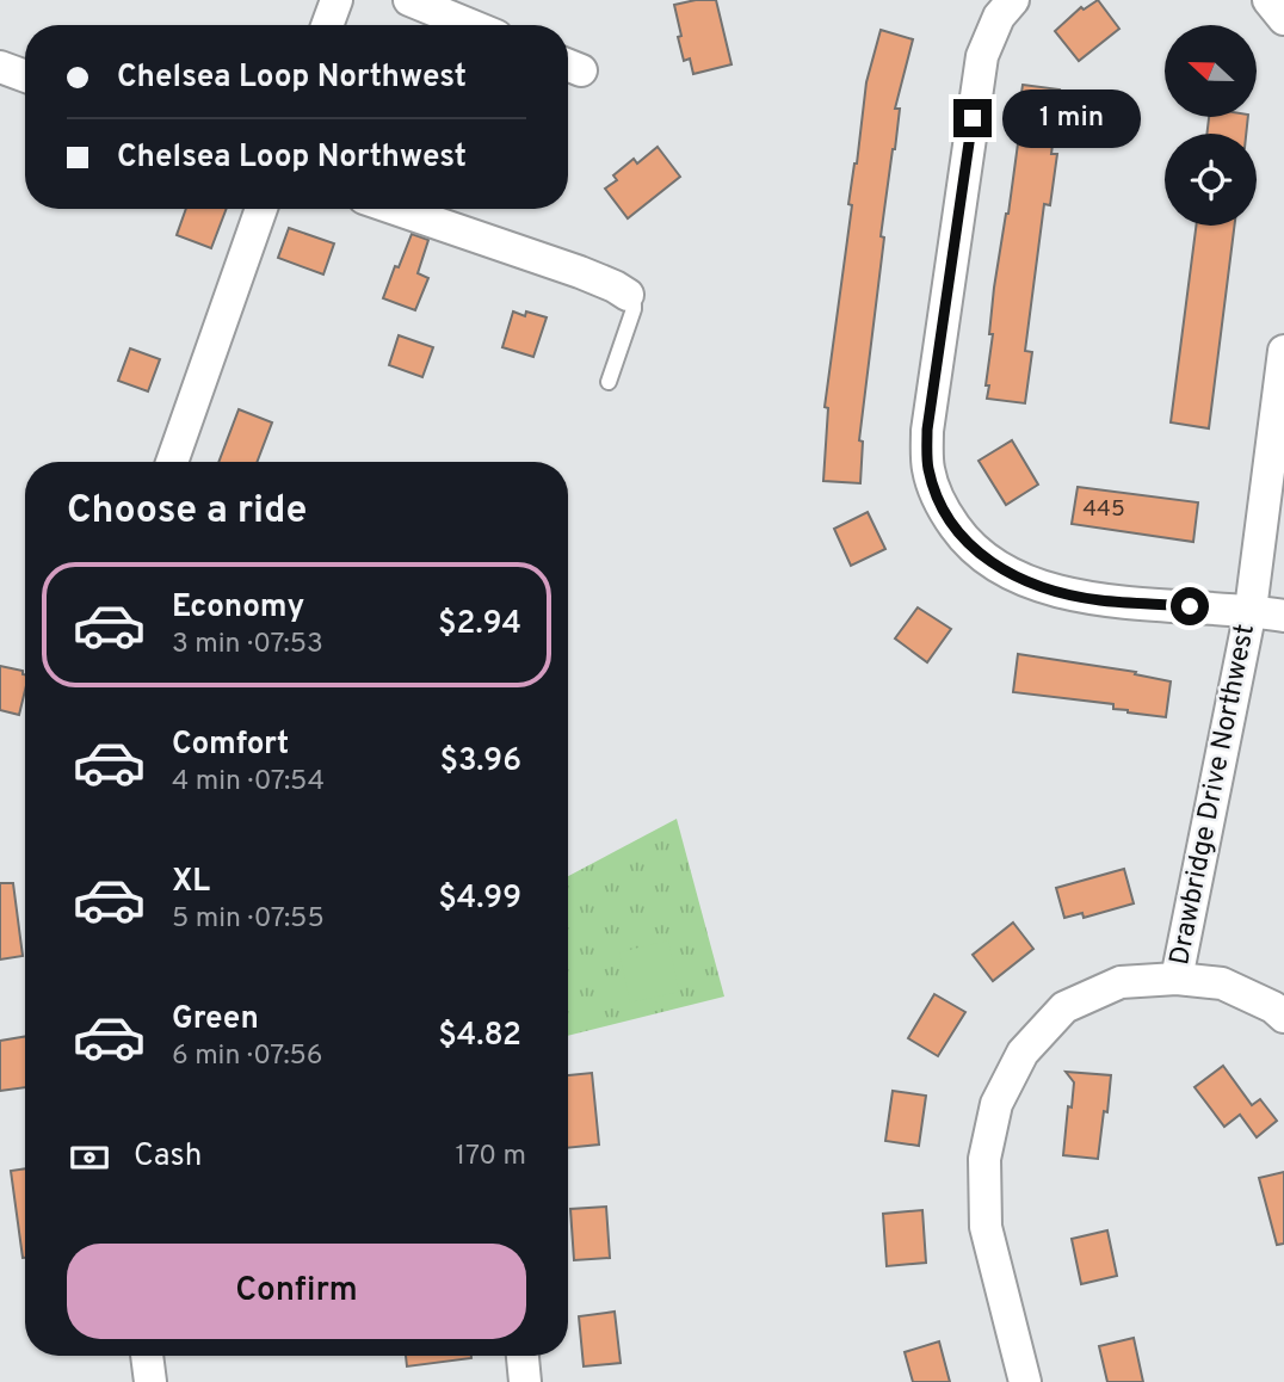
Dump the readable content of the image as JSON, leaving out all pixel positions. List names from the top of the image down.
{
  "streets": {
    "street": ["Drawbridge Drive Northwest"]
  },
  "house_numbers": ["445"],
  "north": "left",
  "page": {
    "banner": ["Chelsea Loop Northwest", "Chelsea Loop Northwest"],
    "bubble": "1 min",
    "heading": "Choose a ride",
    "list": [
      {
        "name": "Economy",
        "note": "3 min · 07:53",
        "value": "$2.94"
      },
      {
        "name": "Comfort",
        "note": "4 min · 07:54",
        "value": "$3.96"
      },
      {
        "name": "XL",
        "note": "5 min · 07:55",
        "value": "$4.99"
      },
      {
        "name": "Green",
        "note": "6 min · 07:56",
        "value": "$4.82"
      }
    ],
    "pay": ["Cash", "170 m"],
    "buttons": "Confirm"
  }
}
